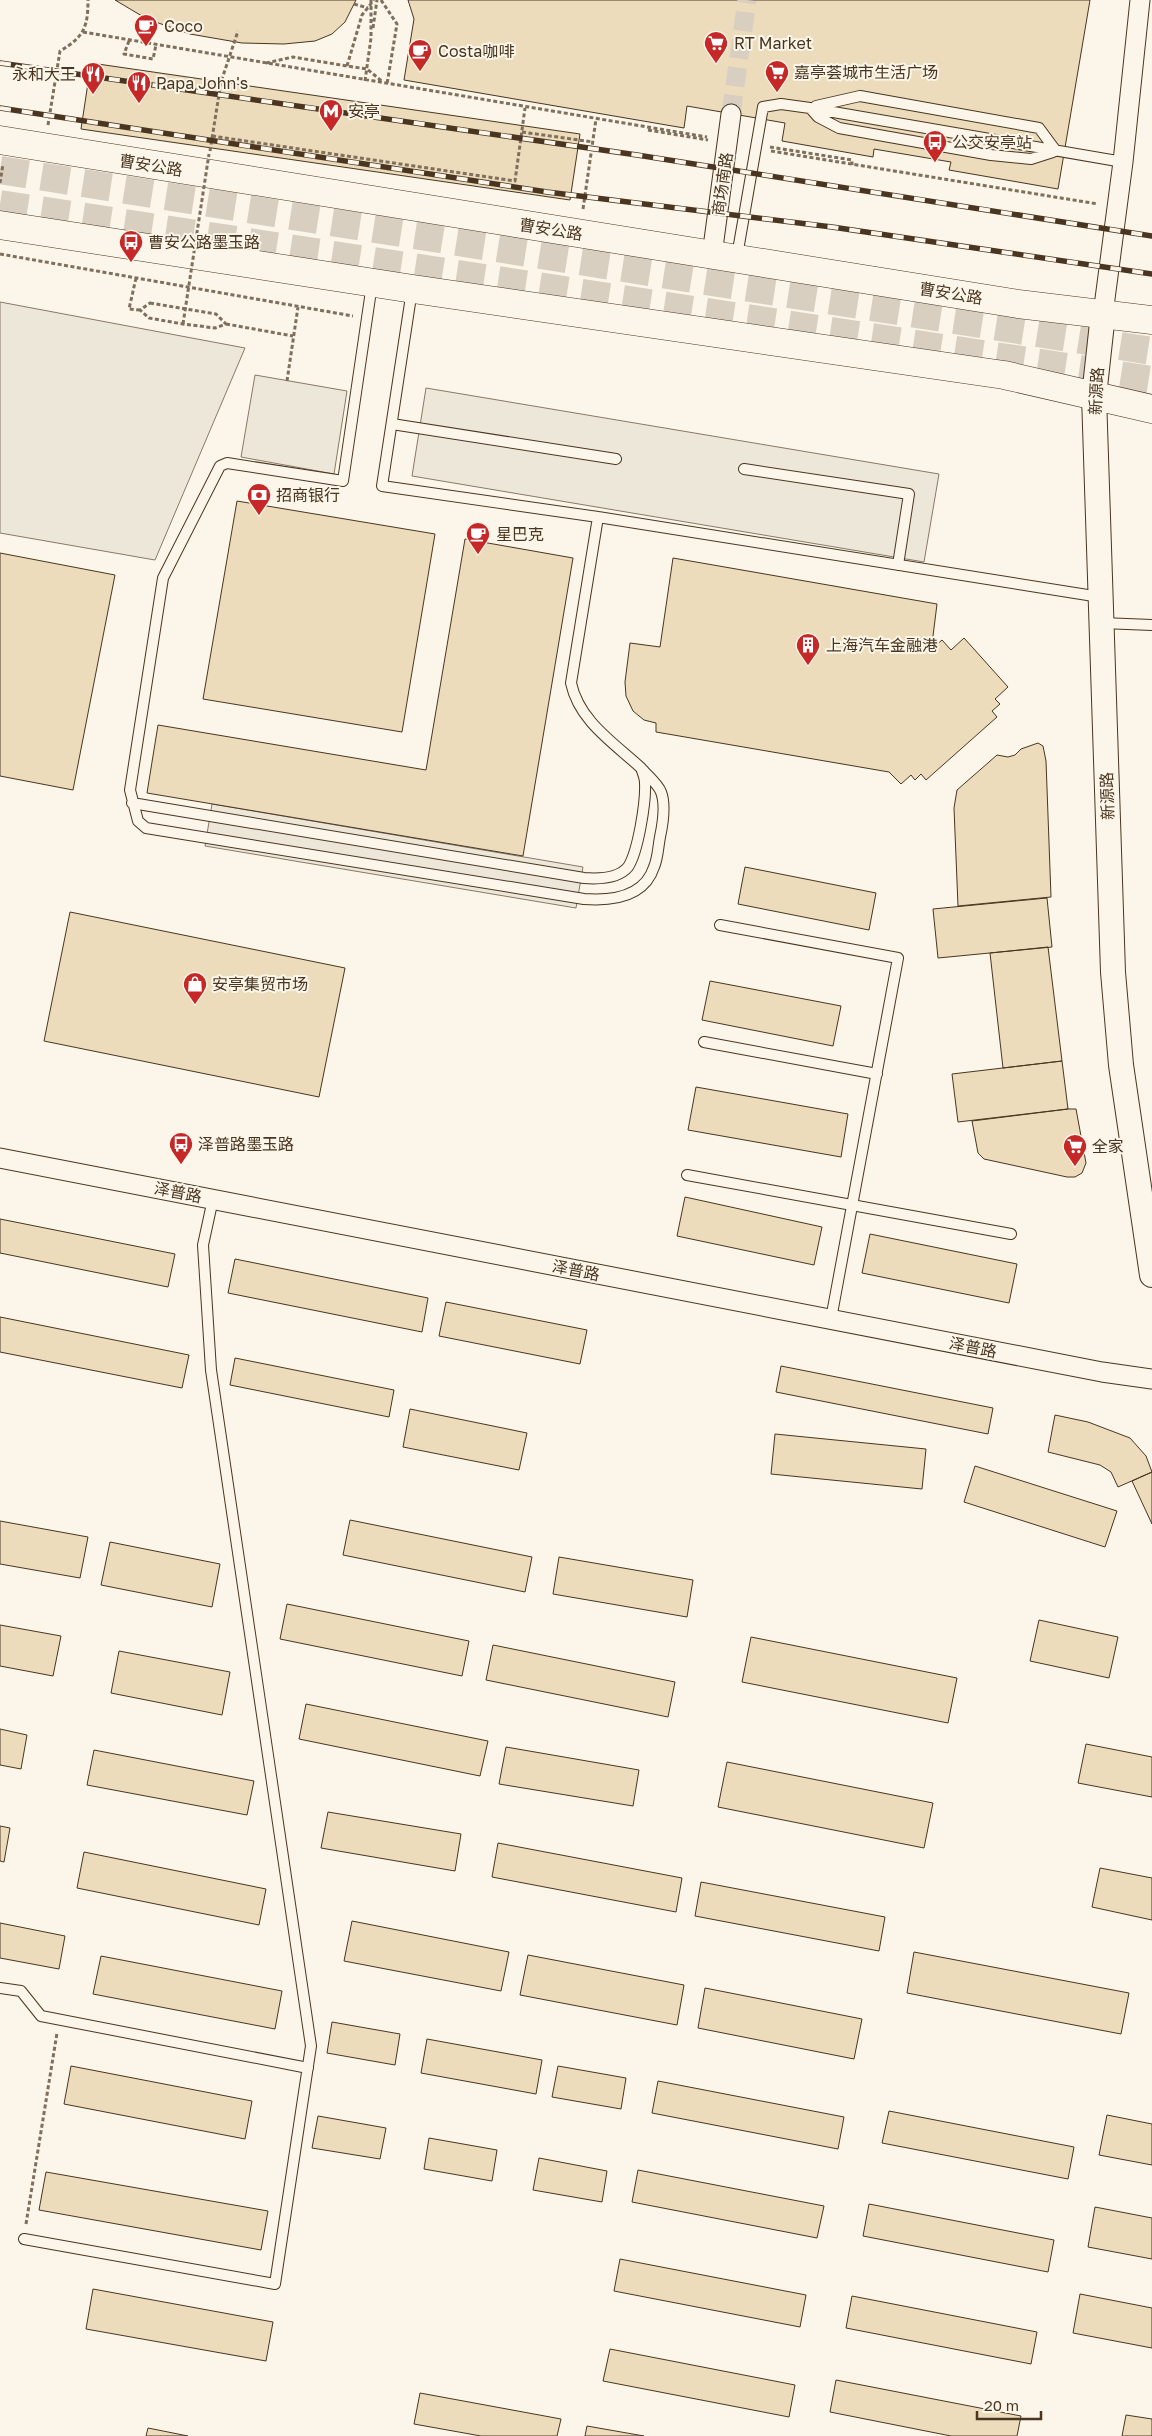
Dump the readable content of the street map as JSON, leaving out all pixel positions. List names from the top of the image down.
{
  "streets": {
    "main road": ["曹安公路"],
    "street": ["商场南路", "新源路", "泽普路"]
  },
  "crossings": [
    ["曹安公路", "商场南路"],
    ["曹安公路", "新源路"]
  ],
  "places": {
    "cafe": ["Coco", "Costa咖啡", "星巴克"],
    "supermarket": ["RT Market", "嘉亭荟城市生活广场", "全家"],
    "restaurant": ["永和大王", "Papa John's"],
    "metro station": ["安亭"],
    "bus stop": ["公交安亭站", "曹安公路墨玉路", "泽普路墨玉路"],
    "bank": ["招商银行"],
    "building": ["上海汽车金融港"],
    "shop": ["安亭集贸市场"]
  },
  "scale_bar": "20 m"
}
